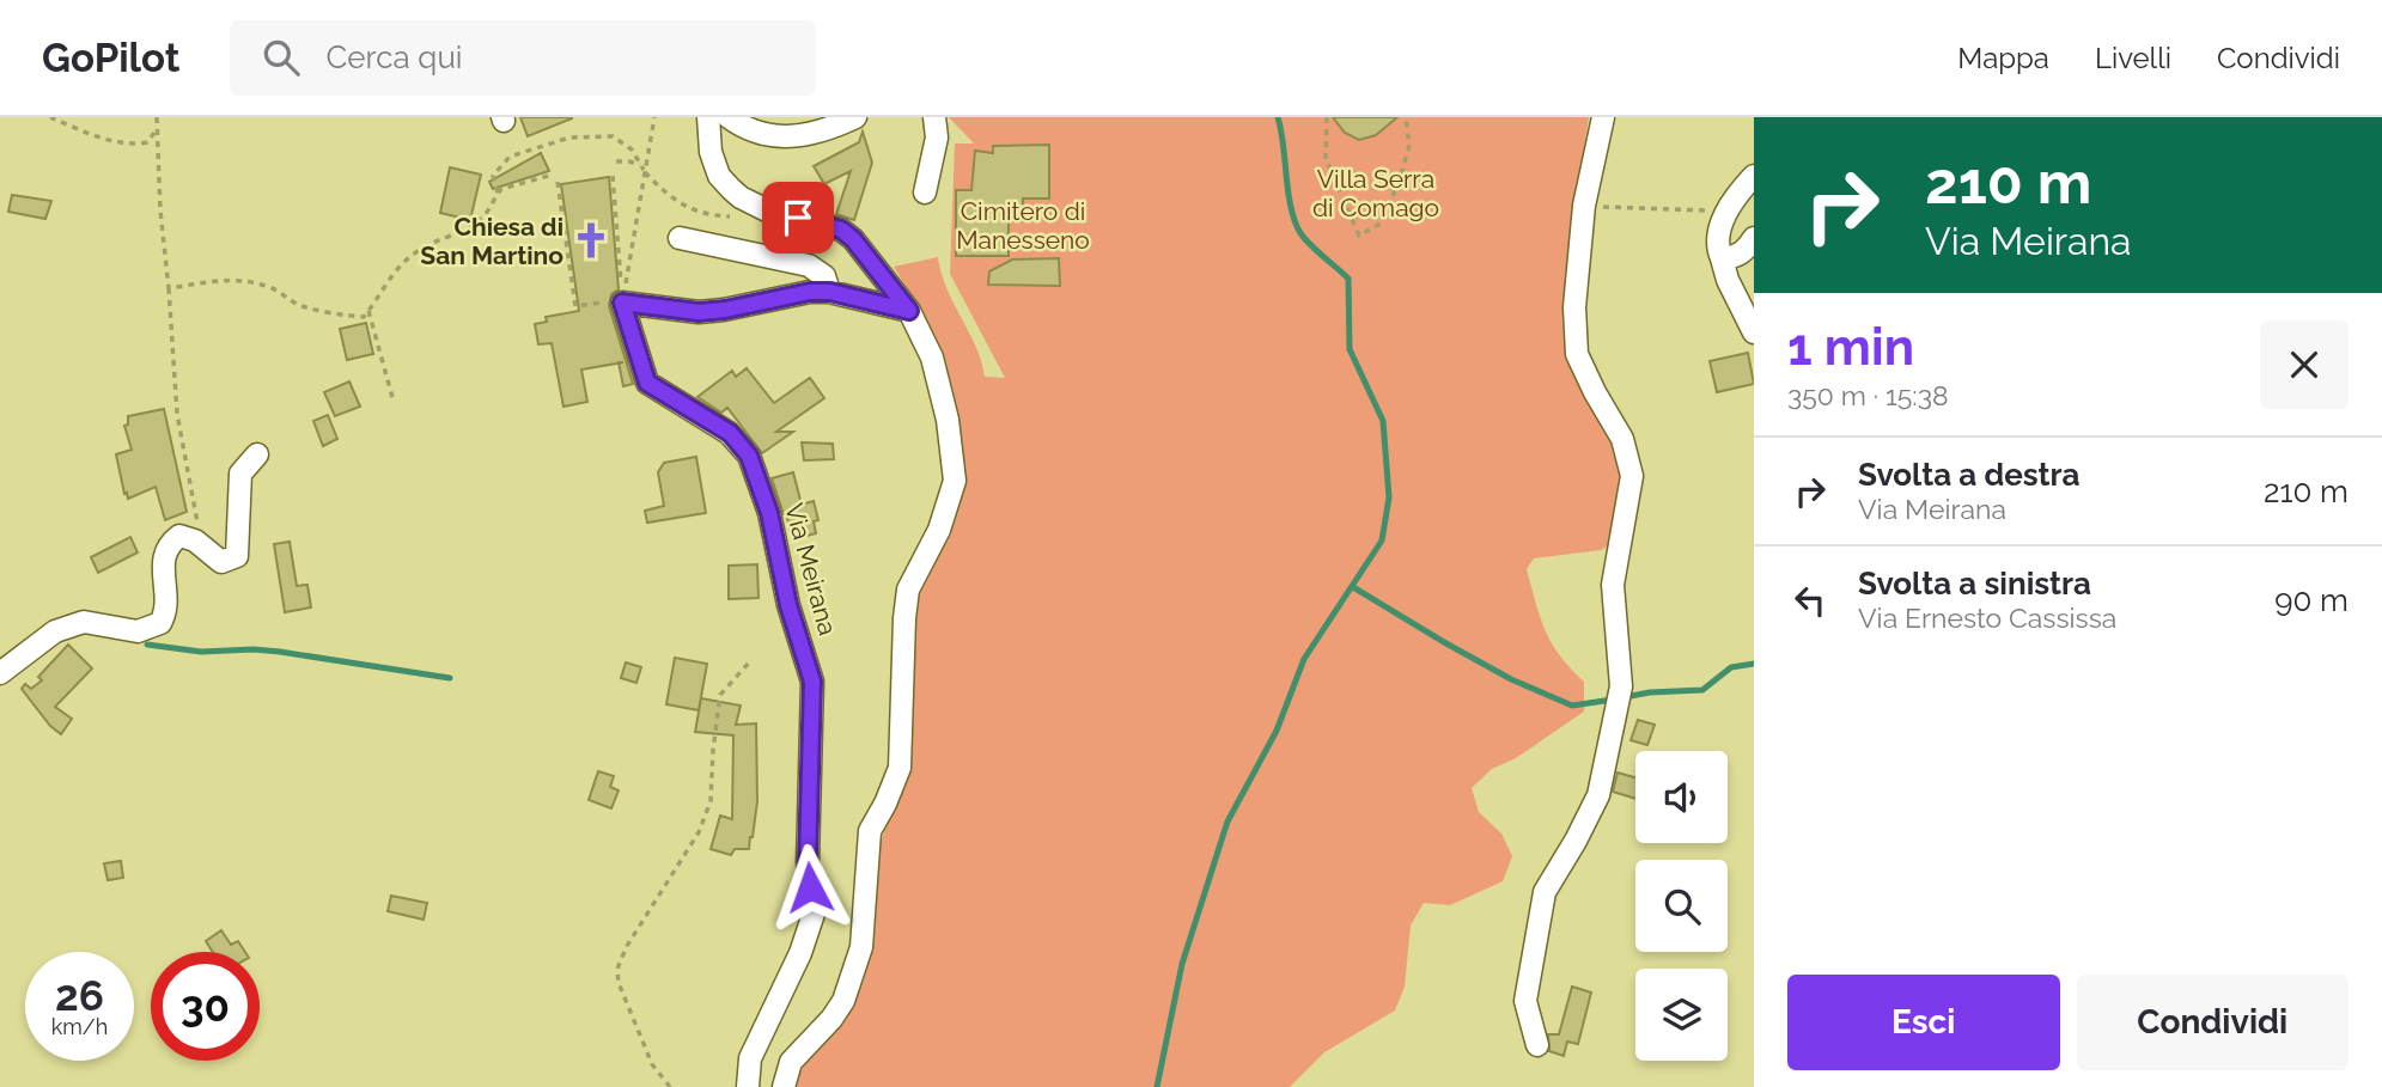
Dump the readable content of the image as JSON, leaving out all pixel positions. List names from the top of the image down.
{
  "streets": {
    "street": ["Via Meirana"]
  },
  "parks": ["Villa Serra di Comago", "Cimitero di Manesseno"],
  "places": {
    "church": ["Chiesa di San Martino"]
  },
  "page": {
    "header": "GoPilot",
    "search": "Cerca qui",
    "nav": ["Mappa", "Livelli", "Condividi"],
    "turn": ["210 m", "Via Meirana"],
    "heading": ["1 min", "350 m · 15:38"],
    "list": [
      {
        "name": "Svolta a destra",
        "note": "Via Meirana",
        "value": "210 m"
      },
      {
        "name": "Svolta a sinistra",
        "note": "Via Ernesto Cassissa",
        "value": "90 m"
      }
    ],
    "speed": "26 km/h",
    "limit": "30",
    "buttons": ["Esci", "Condividi"]
  }
}
